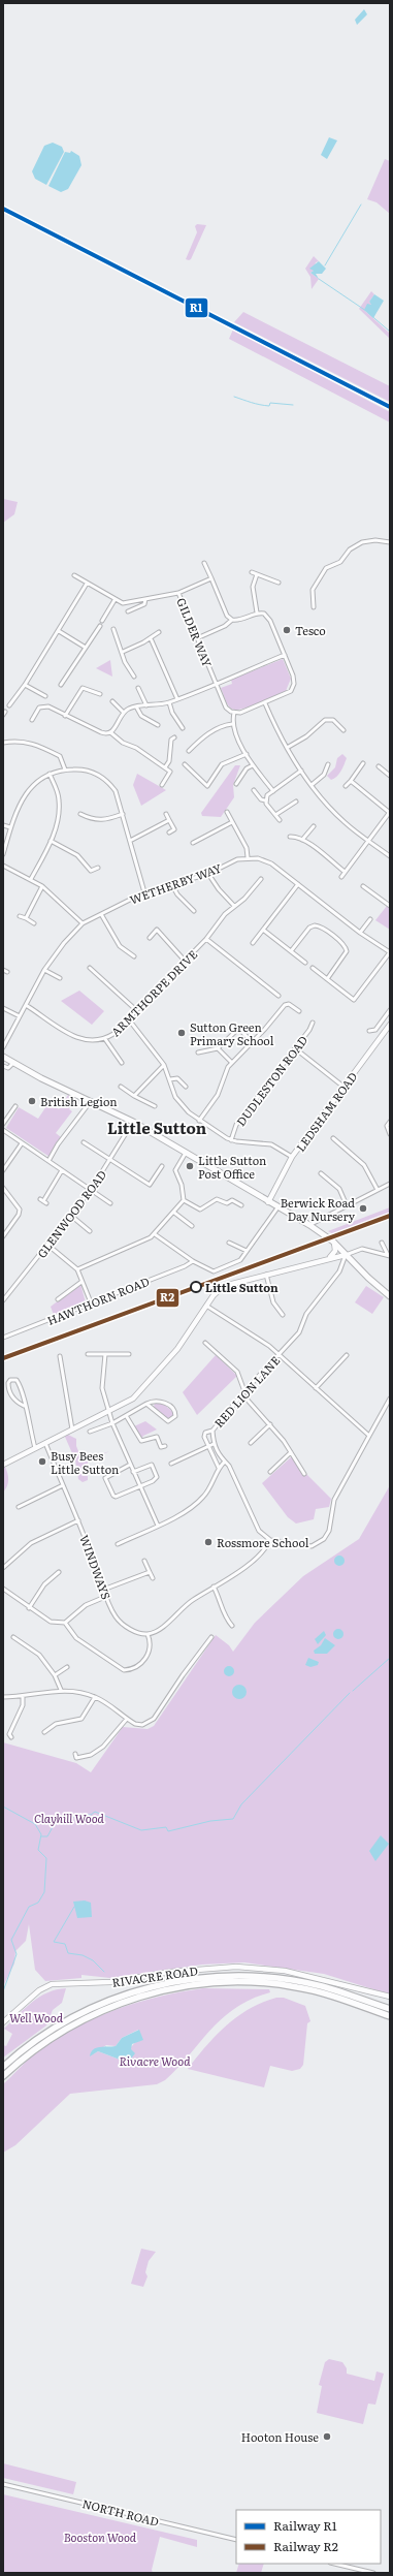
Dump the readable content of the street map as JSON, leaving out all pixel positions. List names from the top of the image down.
{
  "streets": {
    "main road": ["LEDSHAM ROAD", "RIVACRE ROAD"],
    "street": [
      "GILDER WAY",
      "WETHERBY WAY",
      "ARMTHORPE DRIVE",
      "DUDLESTON ROAD",
      "GLENWOOD ROAD",
      "HAWTHORN ROAD",
      "RED LION LANE",
      "WINDWAYS",
      "NORTH ROAD"
    ]
  },
  "crossings": [
    ["WETHERBY WAY", "ARMTHORPE DRIVE"]
  ],
  "districts": ["Little Sutton"],
  "parks": [
    "Clayhill Wood",
    "Well Wood",
    "Rivacre Wood",
    "Booston Wood"
  ],
  "places": [
    "Tesco",
    "Sutton Green Primary School",
    "British Legion",
    "Little Sutton Post Office",
    "Berwick Road Day Nursery",
    "Little Sutton",
    "Busy Bees Little Sutton",
    "Rossmore School",
    "Hooton House"
  ],
  "lines": ["rail line R1", "rail line R2"],
  "legend": ["Railway R1", "Railway R2"]
}
